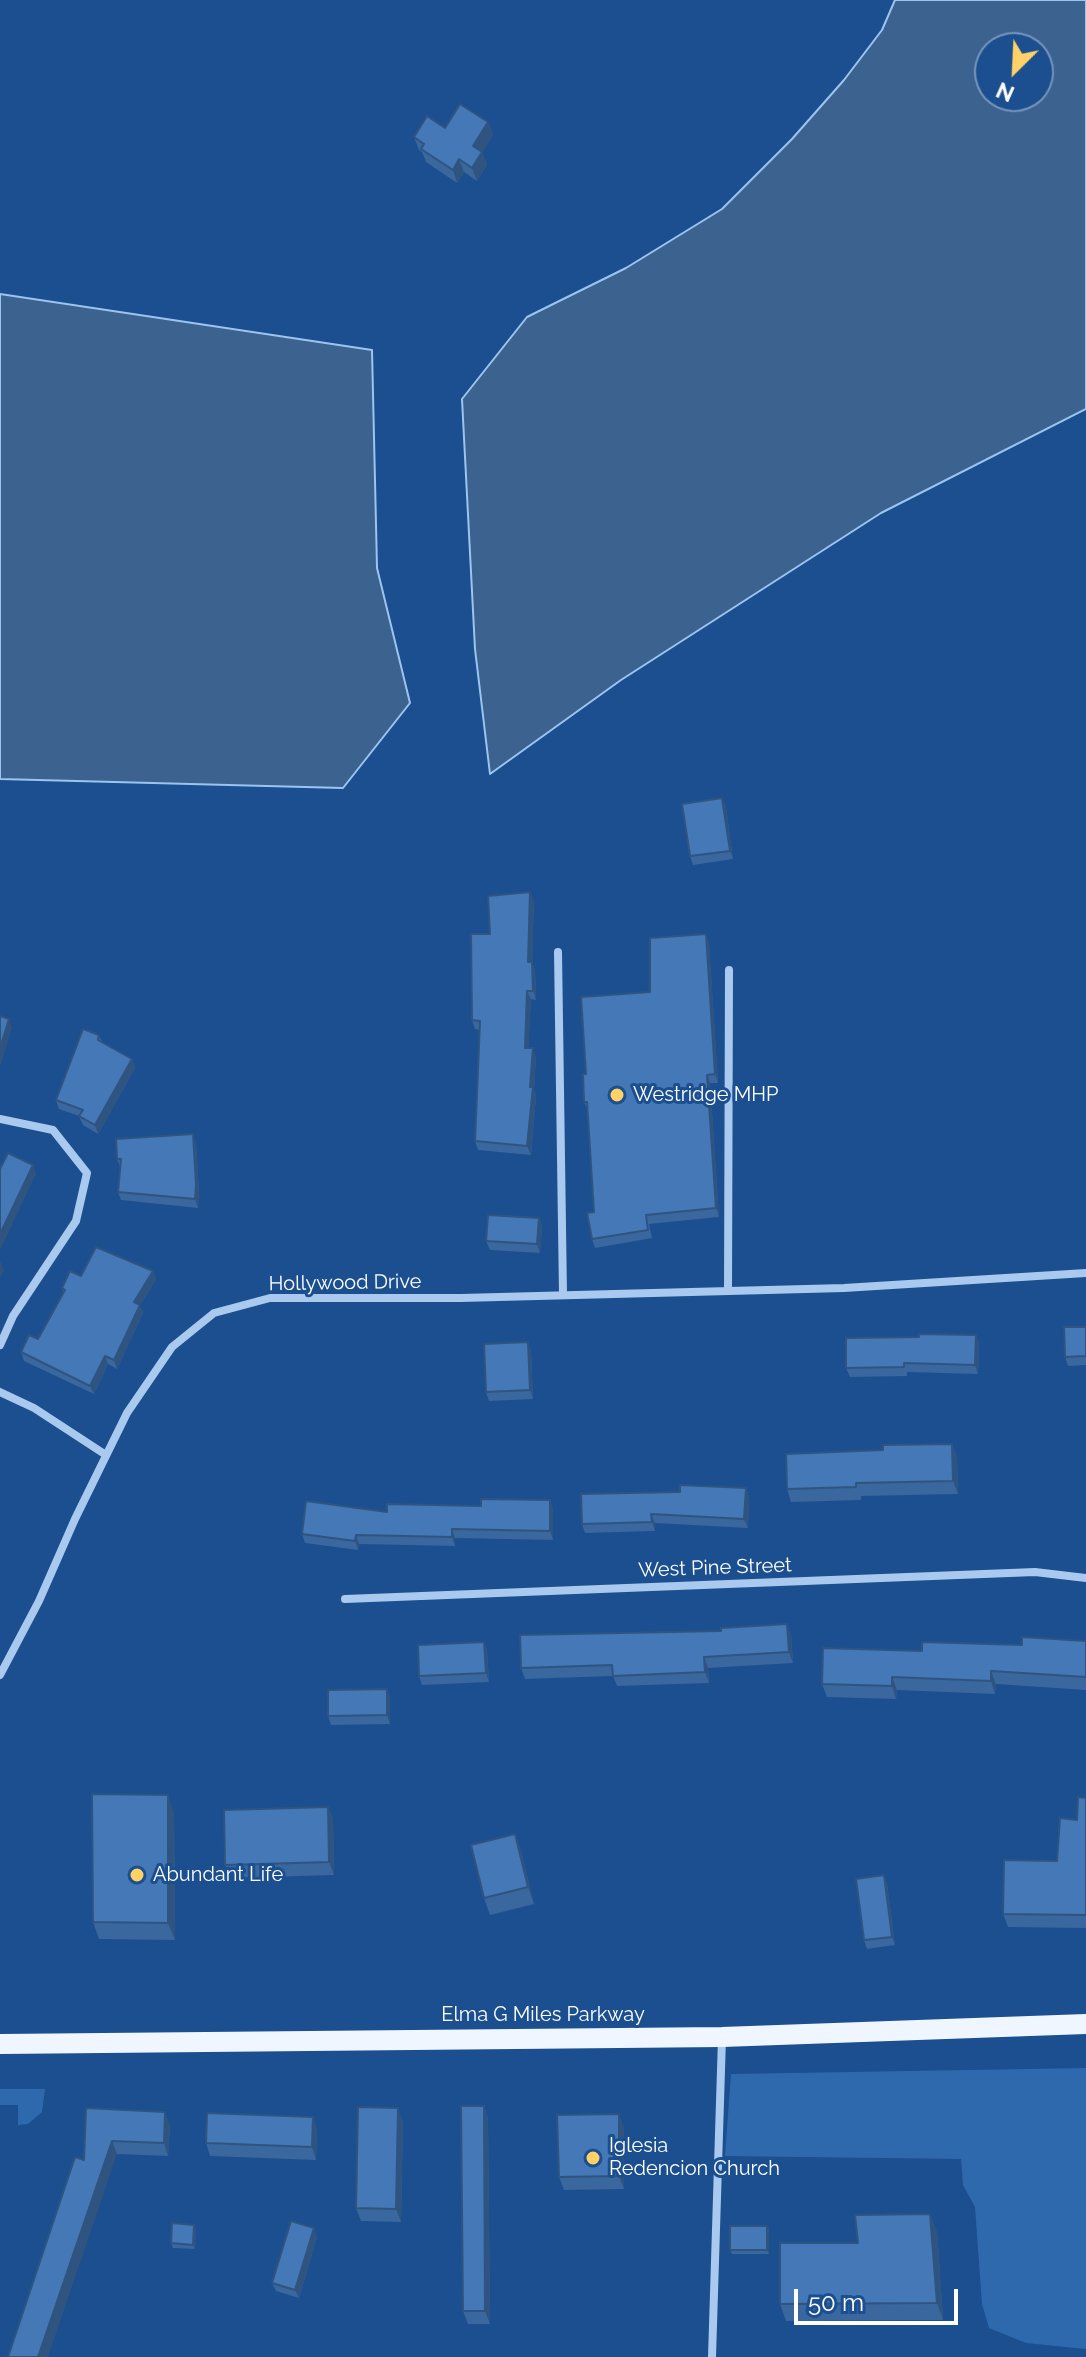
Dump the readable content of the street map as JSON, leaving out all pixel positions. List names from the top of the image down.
{
  "streets": {
    "main road": ["Elma G Miles Parkway"],
    "street": ["Hollywood Drive", "West Pine Street"]
  },
  "places": ["Westridge MHP", "Abundant Life", "Iglesia Redencion Church"],
  "scale_bar": "50 m",
  "north": "bottom left"
}
